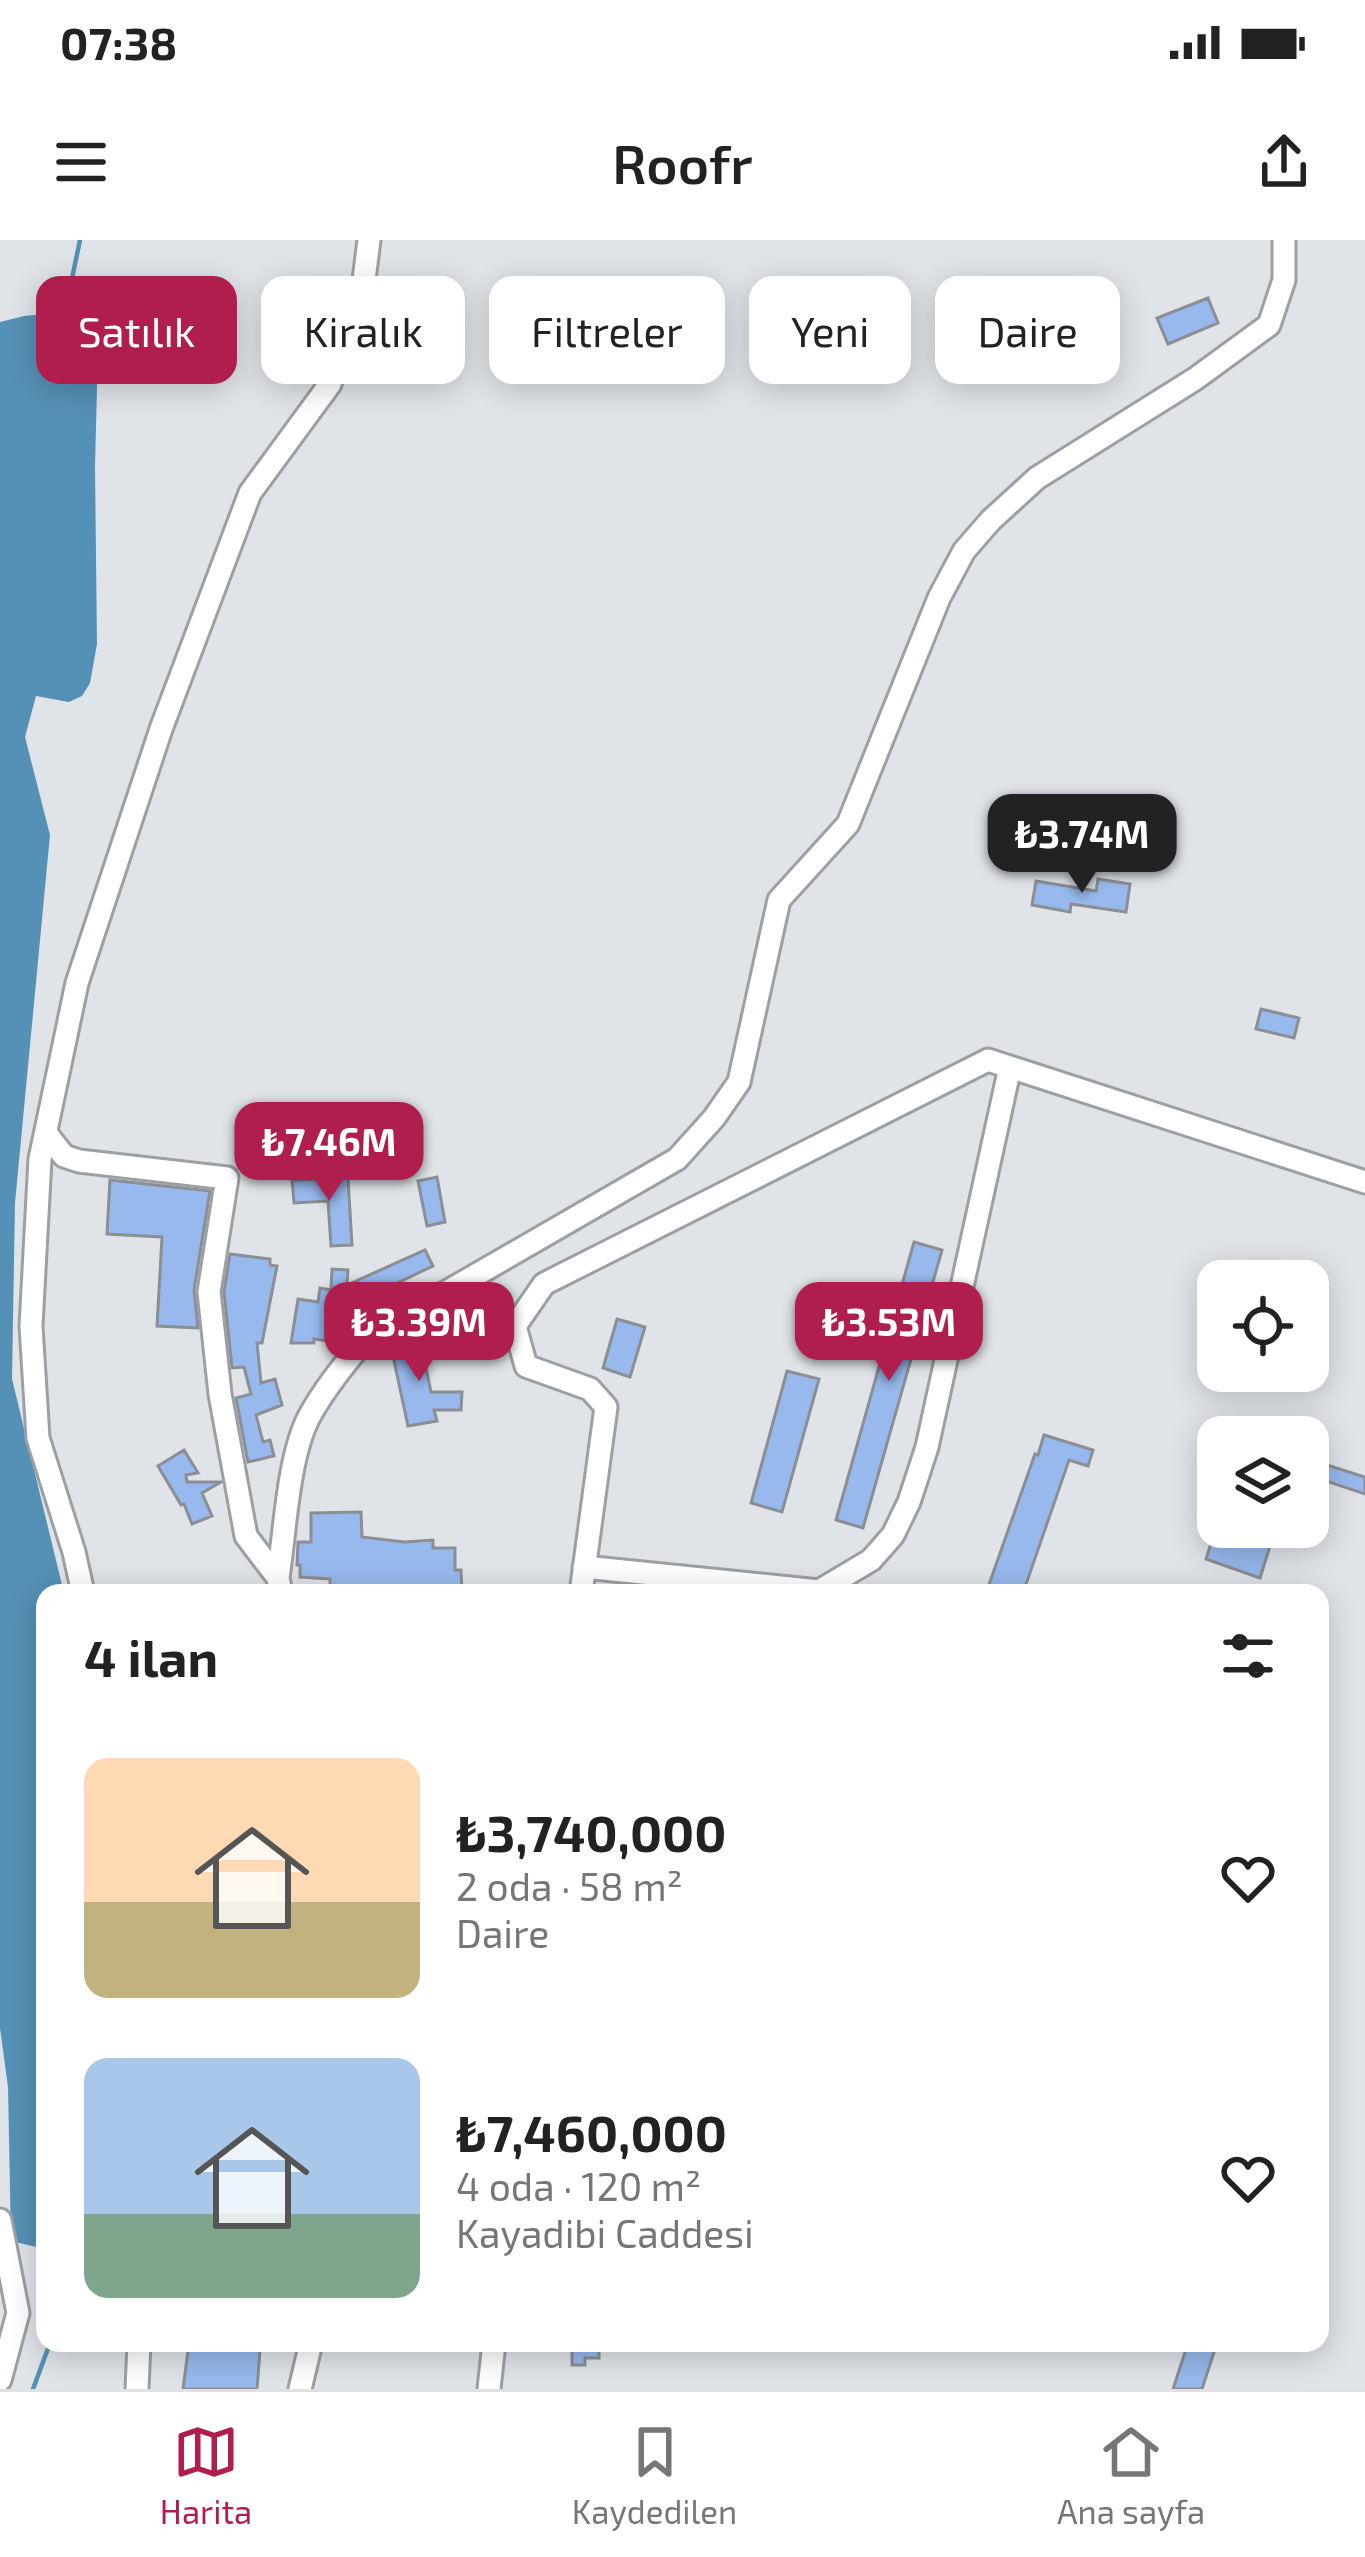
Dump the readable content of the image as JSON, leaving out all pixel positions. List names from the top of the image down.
{
  "page": {
    "status": "07:38",
    "header": "Roofr",
    "chip": [
      "Satılık",
      "Kiralık",
      "Filtreler",
      "Yeni",
      "Daire"
    ],
    "price": [
      "₺3.74M",
      "₺7.46M",
      "₺3.39M",
      "₺3.53M"
    ],
    "heading": "4 ilan",
    "list": [
      {
        "name": "₺3,740,000",
        "note": "2 oda · 58 m² · Daire"
      },
      {
        "name": "₺7,460,000",
        "note": "4 oda · 120 m² · Kayadibi Caddesi"
      }
    ],
    "tabs": ["Harita", "Kaydedilen", "Ana sayfa"]
  }
}
